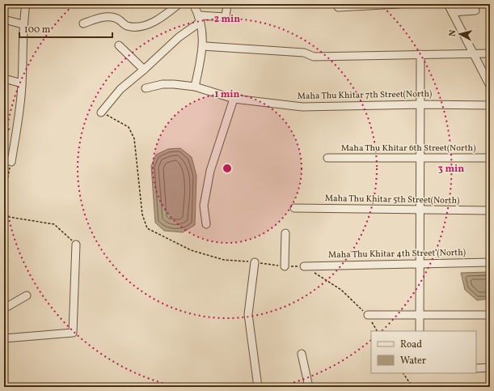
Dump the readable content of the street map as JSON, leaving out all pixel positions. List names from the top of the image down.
{
  "streets": {
    "street": [
      "Maha Thu Khitar 7th Street(North)",
      "Maha Thu Khitar 6th Street(North)",
      "Maha Thu Khitar 5th Street(North)",
      "Maha Thu Khitar 4th Street (North)"
    ]
  },
  "legend": ["Road", "Water"],
  "scale_bar": "100 m",
  "north": "left",
  "rings": ["2 min", "1 min", "3 min"]
}
